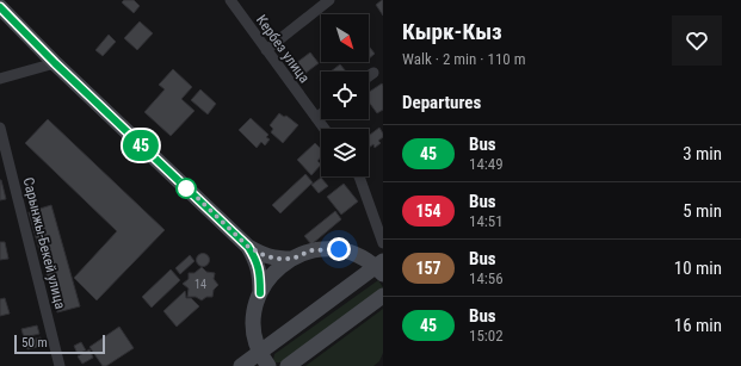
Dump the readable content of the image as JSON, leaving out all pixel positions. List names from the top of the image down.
{
  "streets": {
    "street": ["Кербез улица", "Сарынжы-Бекей улица"]
  },
  "lines": ["bus line 45"],
  "house_numbers": ["14"],
  "scale_bar": "50 m",
  "north": "bottom right",
  "page": {
    "on_map": "45",
    "heading": [
      ["Кырк-Кыз", "Walk · 2 min · 110 m"],
      "Departures"
    ],
    "list": [
      {
        "mark": "45",
        "name": "Bus",
        "note": "14:49",
        "value": "3 min"
      },
      {
        "mark": "154",
        "name": "Bus",
        "note": "14:51",
        "value": "5 min"
      },
      {
        "mark": "157",
        "name": "Bus",
        "note": "14:56",
        "value": "10 min"
      },
      {
        "mark": "45",
        "name": "Bus",
        "note": "15:02",
        "value": "16 min"
      }
    ],
    "scale": "50 m"
  }
}
